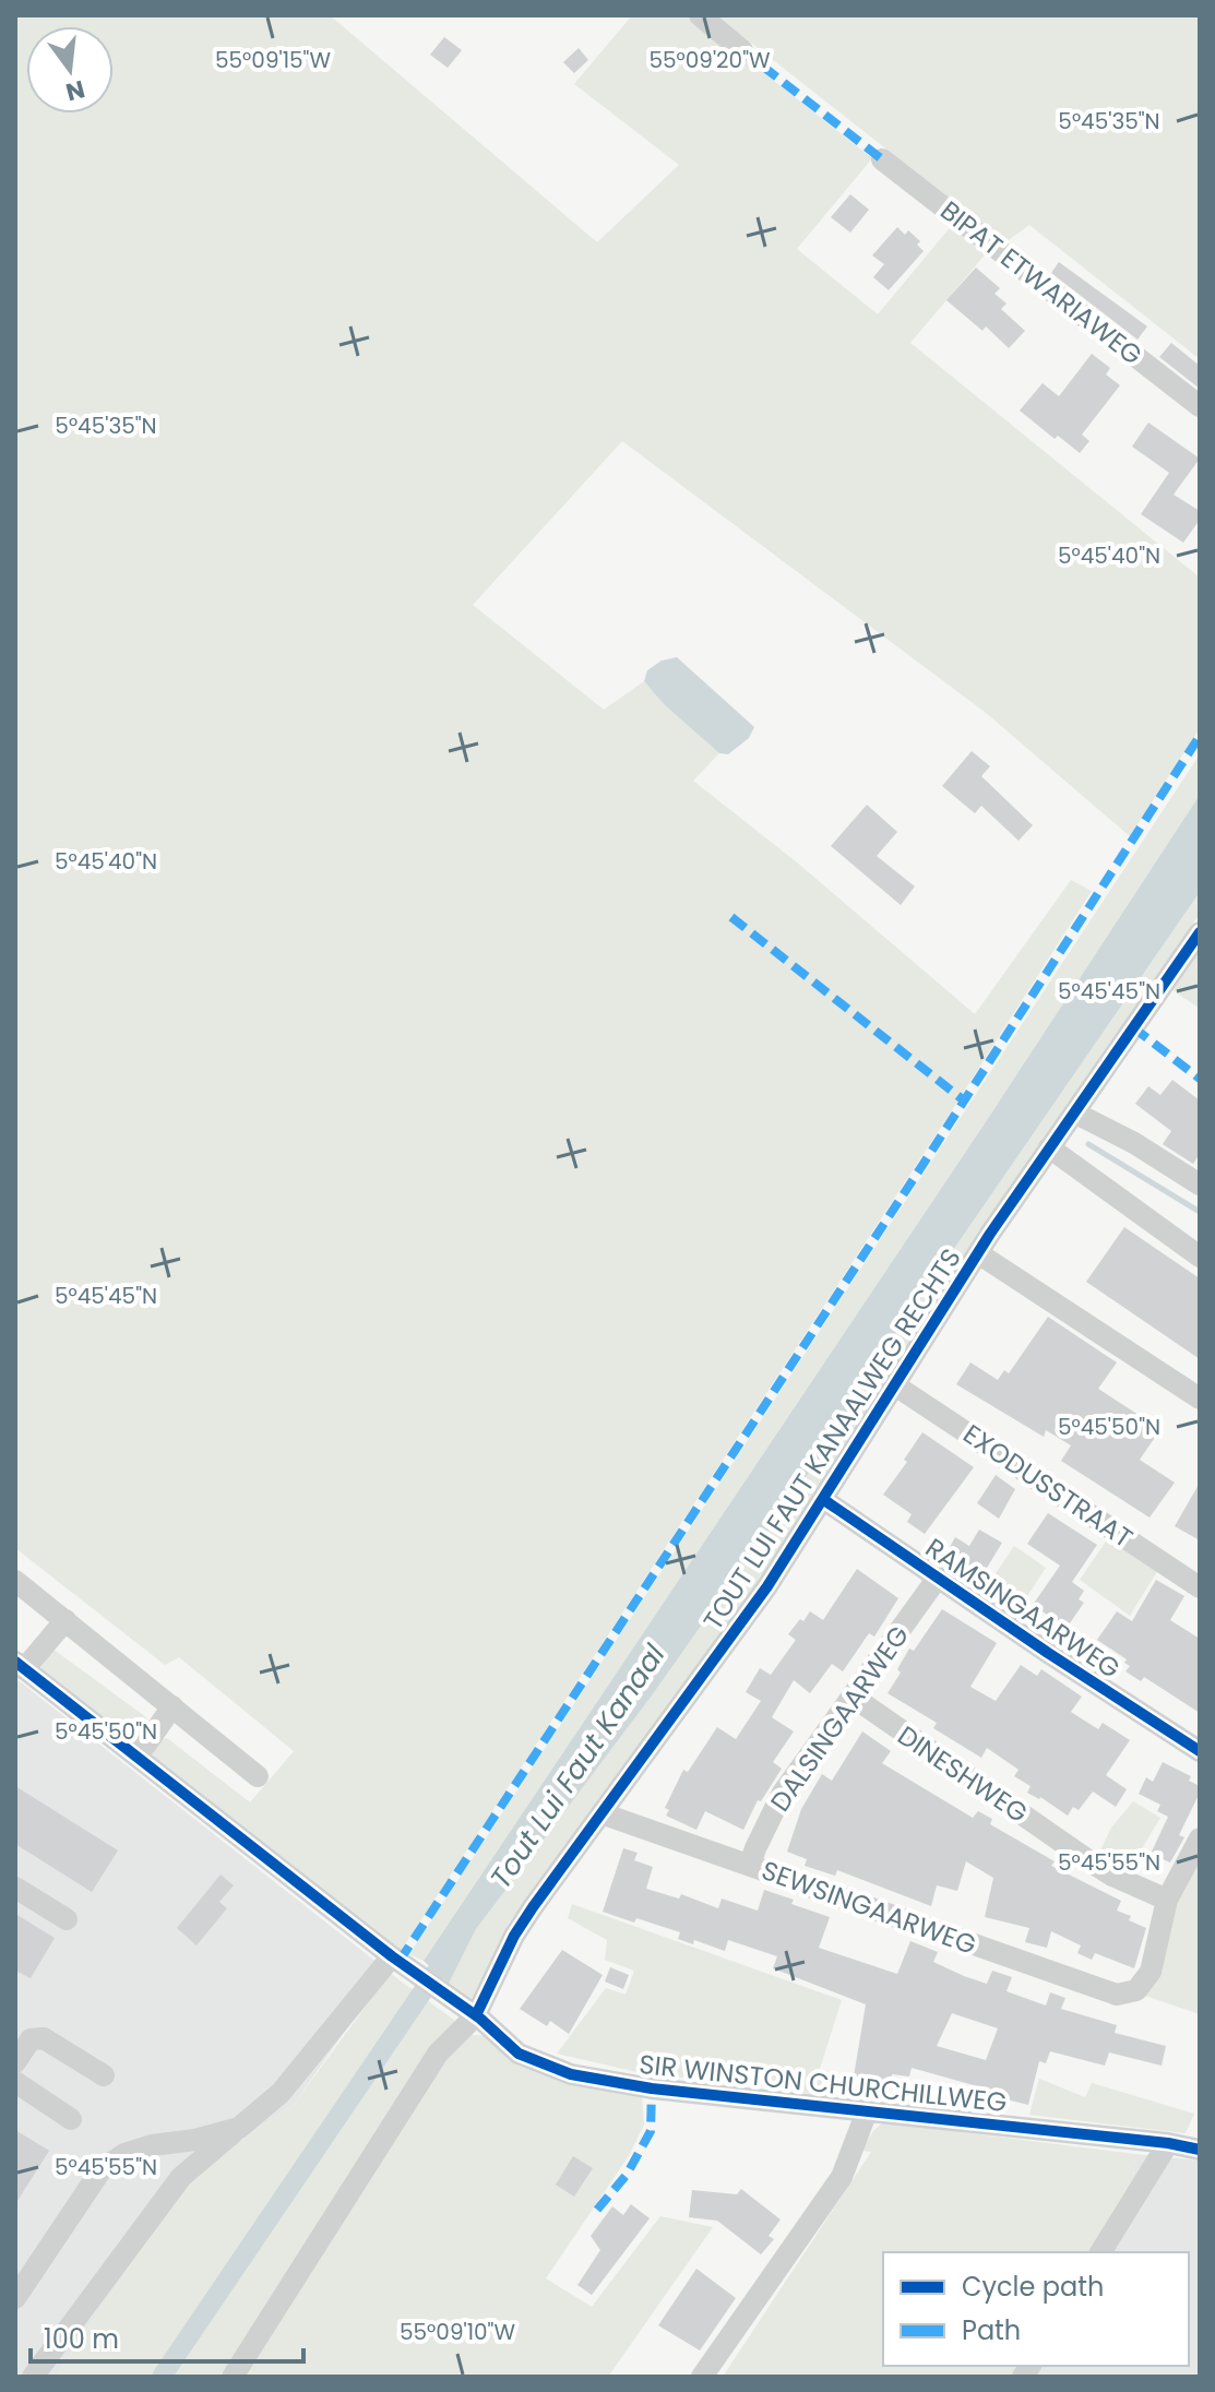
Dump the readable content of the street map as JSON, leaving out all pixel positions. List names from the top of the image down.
{
  "streets": {
    "street": [
      "BIPAT ETWARIAWEG",
      "TOUT LUI FAUT KANAALWEG RECHTS",
      "EXODUSSTRAAT",
      "RAMSINGAARWEG",
      "DALSINGAARWEG",
      "DINESHWEG",
      "SEWSINGAARWEG",
      "SIR WINSTON CHURCHILLWEG"
    ]
  },
  "crossings": [
    ["TOUT LUI FAUT KANAALWEG RECHTS", "EXODUSSTRAAT"],
    ["TOUT LUI FAUT KANAALWEG RECHTS", "RAMSINGAARWEG"],
    ["TOUT LUI FAUT KANAALWEG RECHTS", "SEWSINGAARWEG"],
    ["TOUT LUI FAUT KANAALWEG RECHTS", "SIR WINSTON CHURCHILLWEG"],
    ["RAMSINGAARWEG", "DALSINGAARWEG"],
    ["DALSINGAARWEG", "DINESHWEG"],
    ["DALSINGAARWEG", "SEWSINGAARWEG"],
    ["DINESHWEG", "SEWSINGAARWEG"]
  ],
  "water": ["Tout Lui Faut Kanaal"],
  "legend": ["Cycle path", "Path"],
  "scale_bar": "100 m",
  "north": "bottom",
  "coordinates": [
    "55°09'15\"W",
    "55°09'20\"W",
    "5°45'35\"N",
    "5°45'40\"N",
    "5°45'45\"N",
    "5°45'50\"N",
    "5°45'55\"N",
    "55°09'10\"W"
  ]
}
